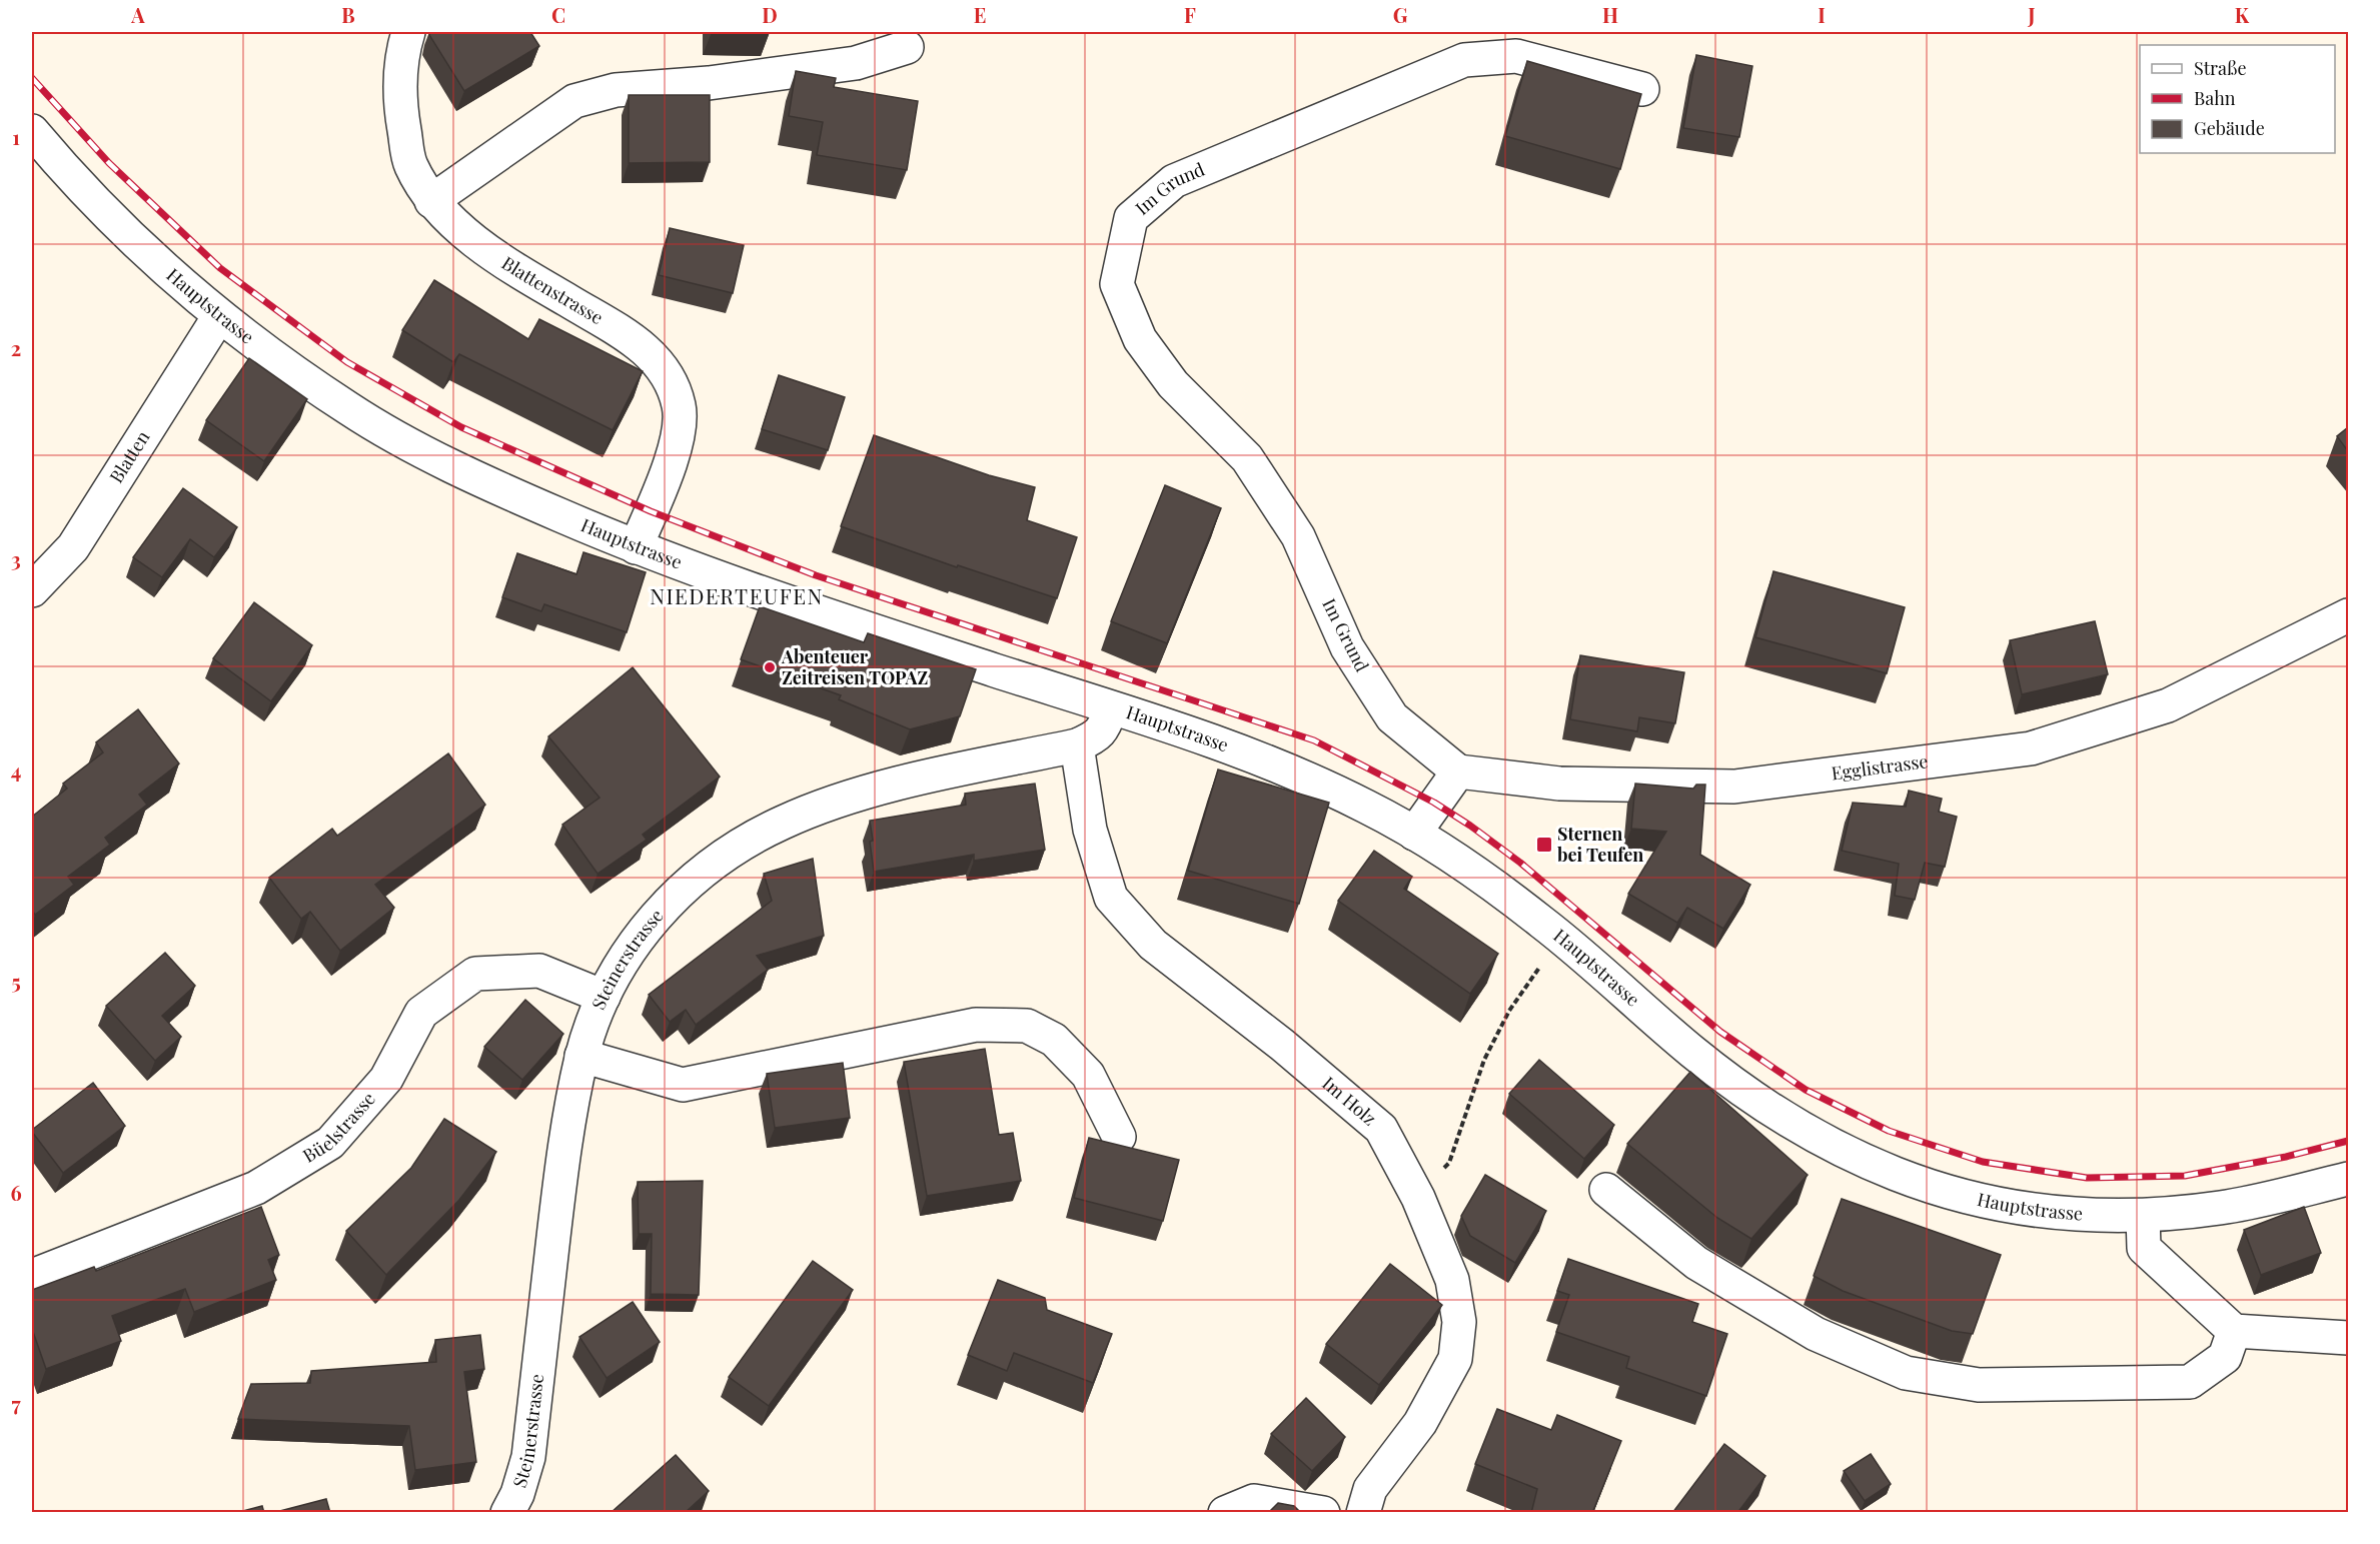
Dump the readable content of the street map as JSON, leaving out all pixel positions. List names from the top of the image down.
{
  "streets": {
    "street": [
      "Im Grund",
      "Blattenstrasse",
      "Hauptstrasse",
      "Blatten",
      "Egglistrasse",
      "Steinerstrasse",
      "Im Holz",
      "Büelstrasse"
    ]
  },
  "crossings": [
    ["Im Grund", "Egglistrasse"],
    ["Blattenstrasse", "Hauptstrasse"],
    ["Hauptstrasse", "Blatten"],
    ["Hauptstrasse", "Steinerstrasse"],
    ["Steinerstrasse", "Im Holz"],
    ["Steinerstrasse", "Büelstrasse"]
  ],
  "districts": ["NIEDERTEUFEN"],
  "places": {
    "other": ["Abenteuer Zeitreisen TOPAZ"],
    "transit": ["Sternen bei Teufen"]
  },
  "legend": ["Straße", "Bahn", "Gebäude"],
  "grid": {
    "columns": [
      "A",
      "B",
      "C",
      "D",
      "E",
      "F",
      "G",
      "H",
      "I",
      "J",
      "K"
    ],
    "rows": [
      "1",
      "2",
      "3",
      "4",
      "5",
      "6",
      "7"
    ]
  }
}
